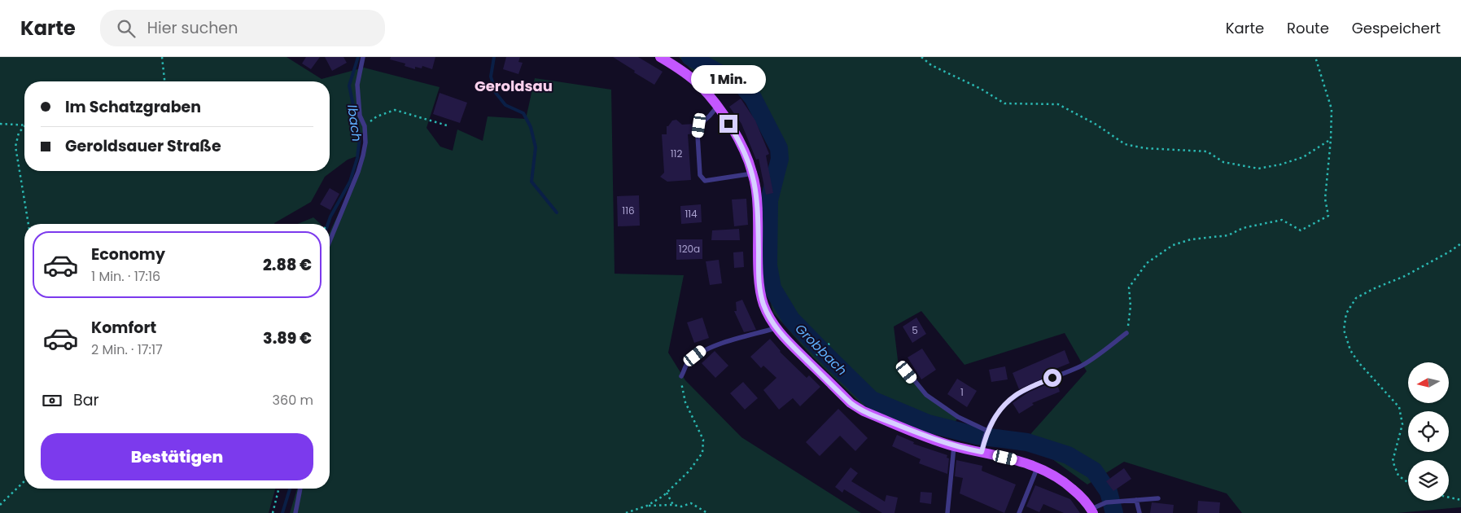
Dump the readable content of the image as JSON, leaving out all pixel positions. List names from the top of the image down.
{
  "districts": ["Geroldsau"],
  "water": ["Ibach", "Grobbach"],
  "house_numbers": [
    "112",
    "116",
    "114",
    "120a",
    "5",
    "1"
  ],
  "north": "left",
  "page": {
    "header": "Karte",
    "search": "Hier suchen",
    "nav": ["Karte", "Route", "Gespeichert"],
    "bubble": "1 Min.",
    "banner": ["Im Schatzgraben", "Geroldsauer Straße"],
    "list": [
      {
        "name": "Economy",
        "note": "1 Min. · 17:16",
        "value": "2.88 €"
      },
      {
        "name": "Komfort",
        "note": "2 Min. · 17:17",
        "value": "3.89 €"
      }
    ],
    "pay": ["Bar", "360 m"],
    "buttons": "Bestätigen"
  }
}
